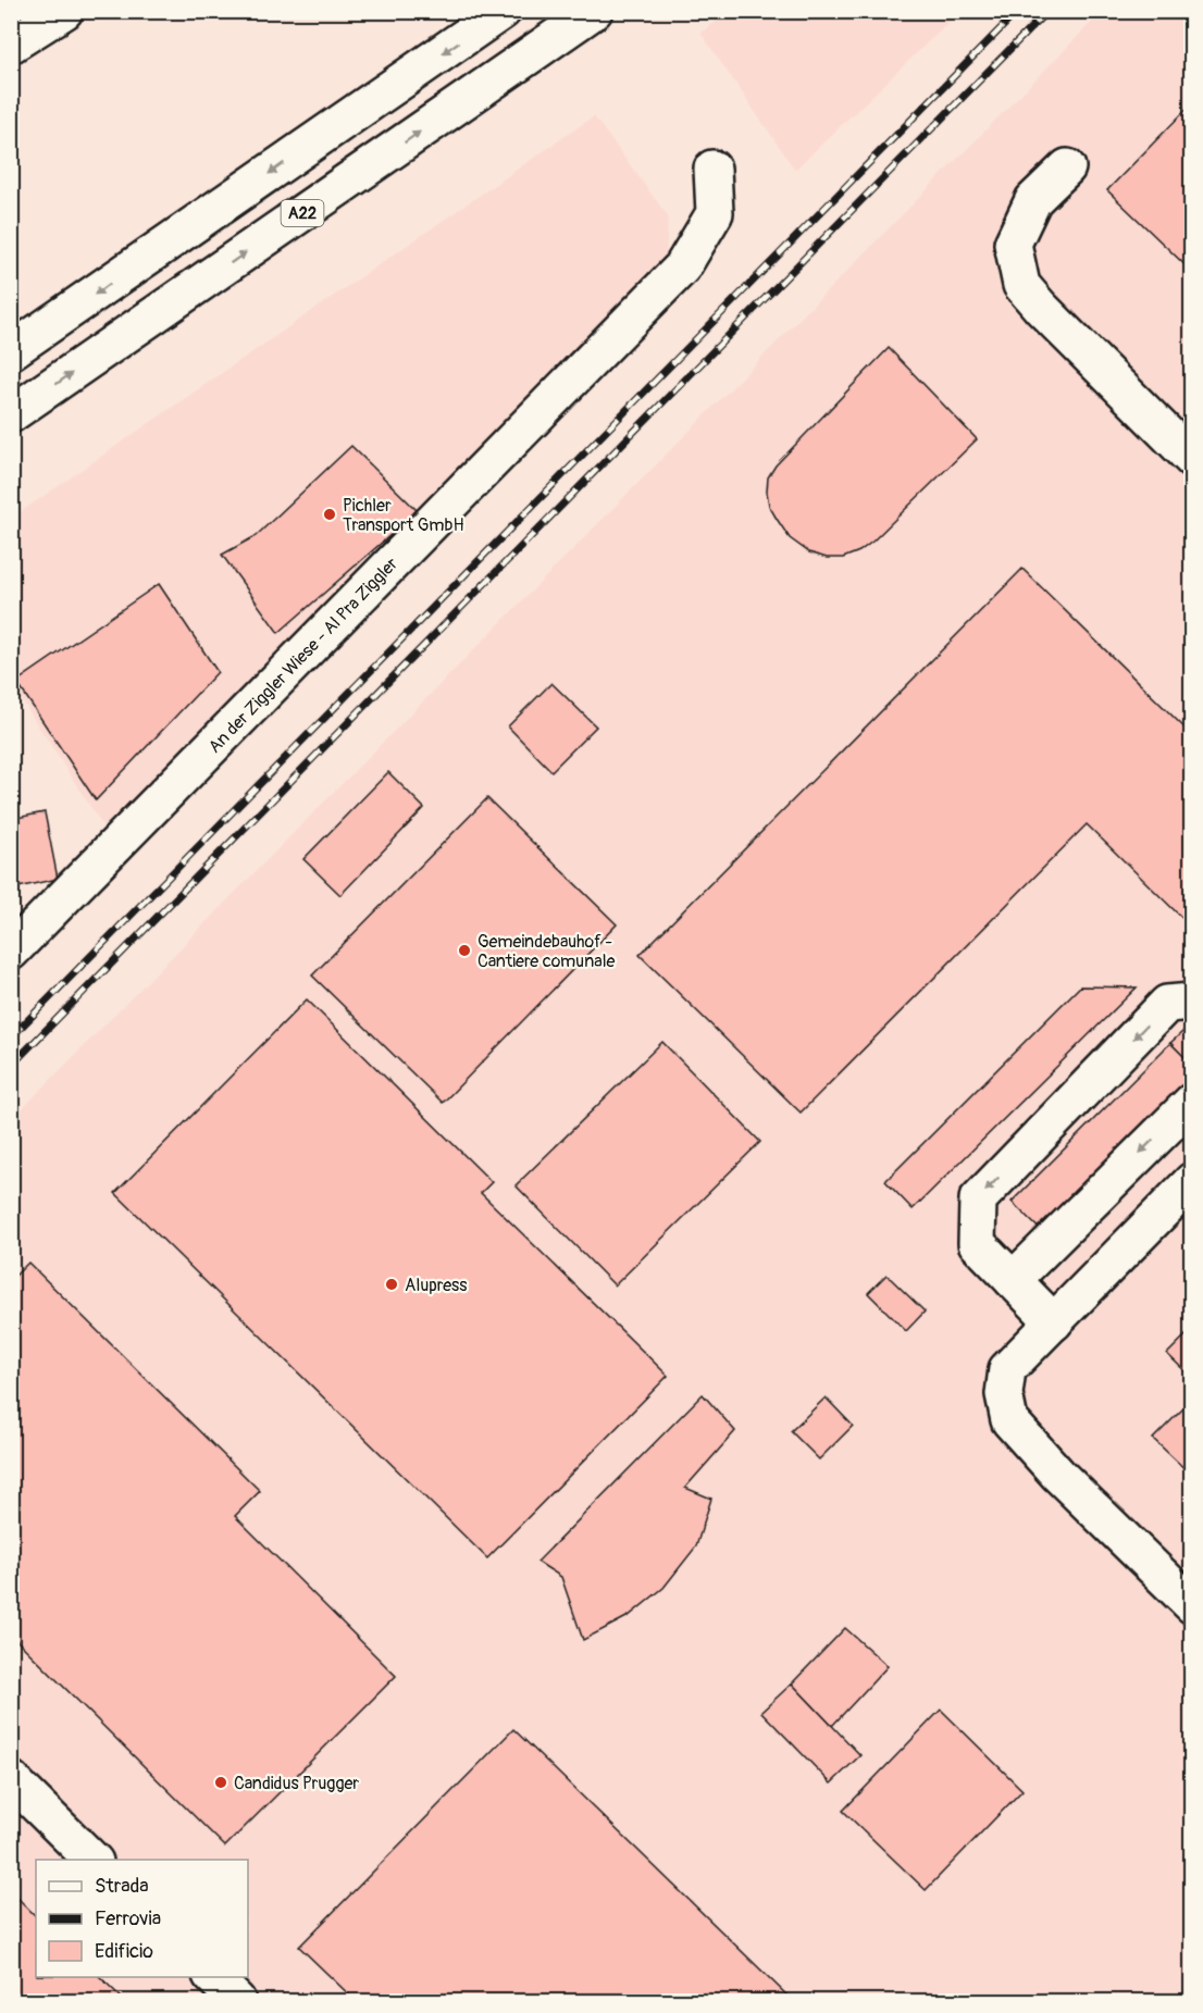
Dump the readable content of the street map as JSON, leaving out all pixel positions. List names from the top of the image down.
{
  "streets": {
    "main road": ["A22", "An der Ziggler Wiese - Al Pra Ziggler"]
  },
  "places": [
    "Pichler Transport GmbH",
    "Gemeindebauhof - Cantiere comunale",
    "Alupress",
    "Candidus Prugger"
  ],
  "legend": ["Strada", "Ferrovia", "Edificio"]
}
